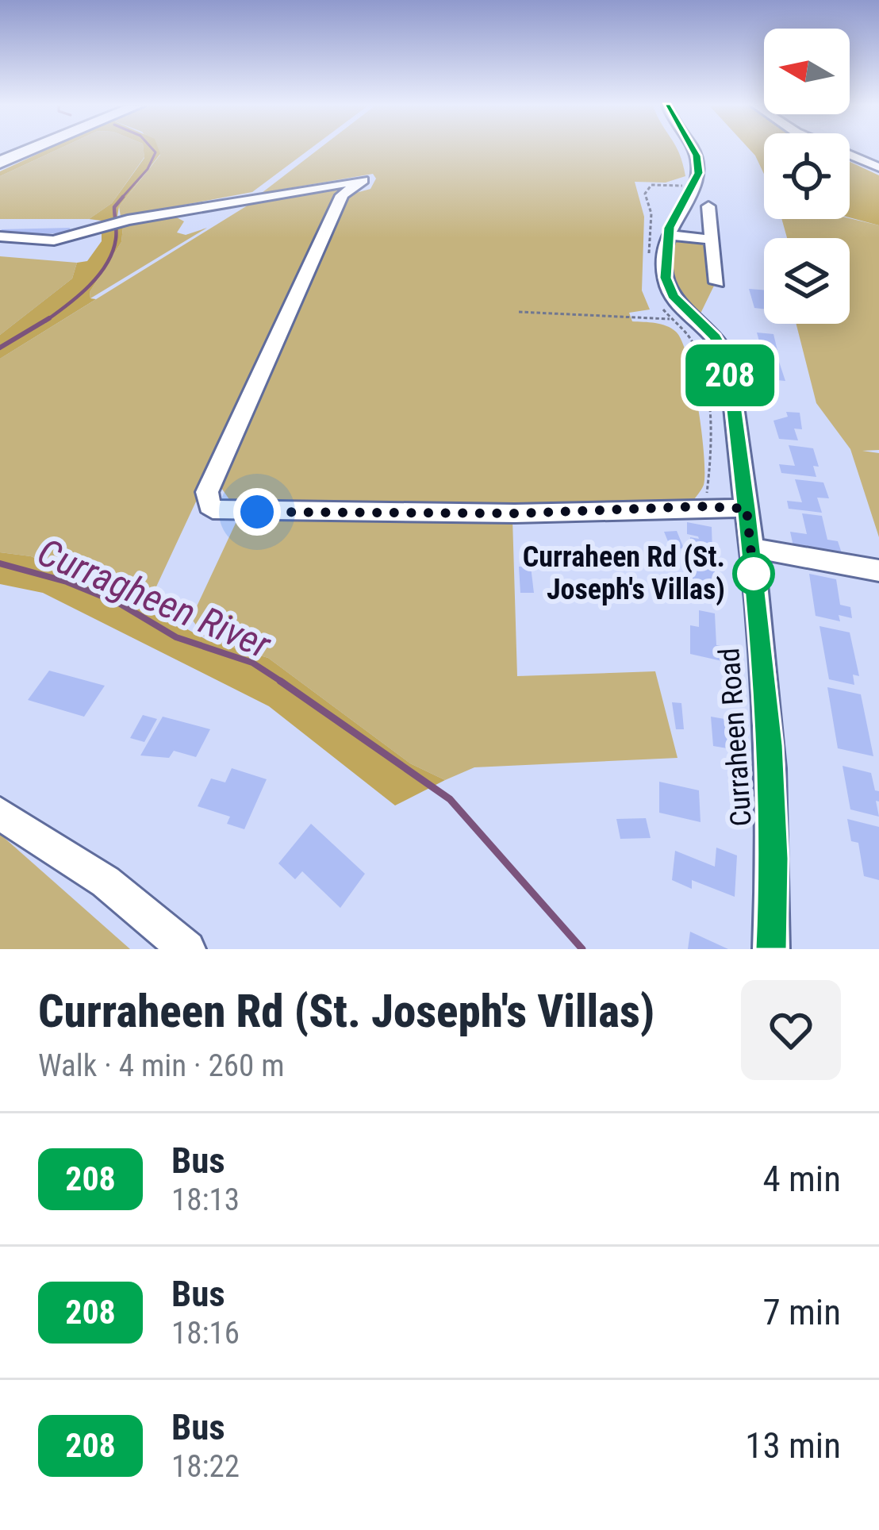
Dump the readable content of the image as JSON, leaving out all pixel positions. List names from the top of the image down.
{
  "streets": {
    "street": ["Curraheen Road"]
  },
  "water": ["Curragheen River"],
  "places": ["Curraheen Rd (St. Joseph's Villas)"],
  "lines": ["bus line 208"],
  "north": "left",
  "page": {
    "on_map": "208",
    "heading": ["Curraheen Rd (St. Joseph's Villas)", "Walk · 4 min · 260 m"],
    "list": [
      {
        "mark": "208",
        "name": "Bus",
        "note": "18:13",
        "value": "4 min"
      },
      {
        "mark": "208",
        "name": "Bus",
        "note": "18:16",
        "value": "7 min"
      },
      {
        "mark": "208",
        "name": "Bus",
        "note": "18:22",
        "value": "13 min"
      }
    ]
  }
}
